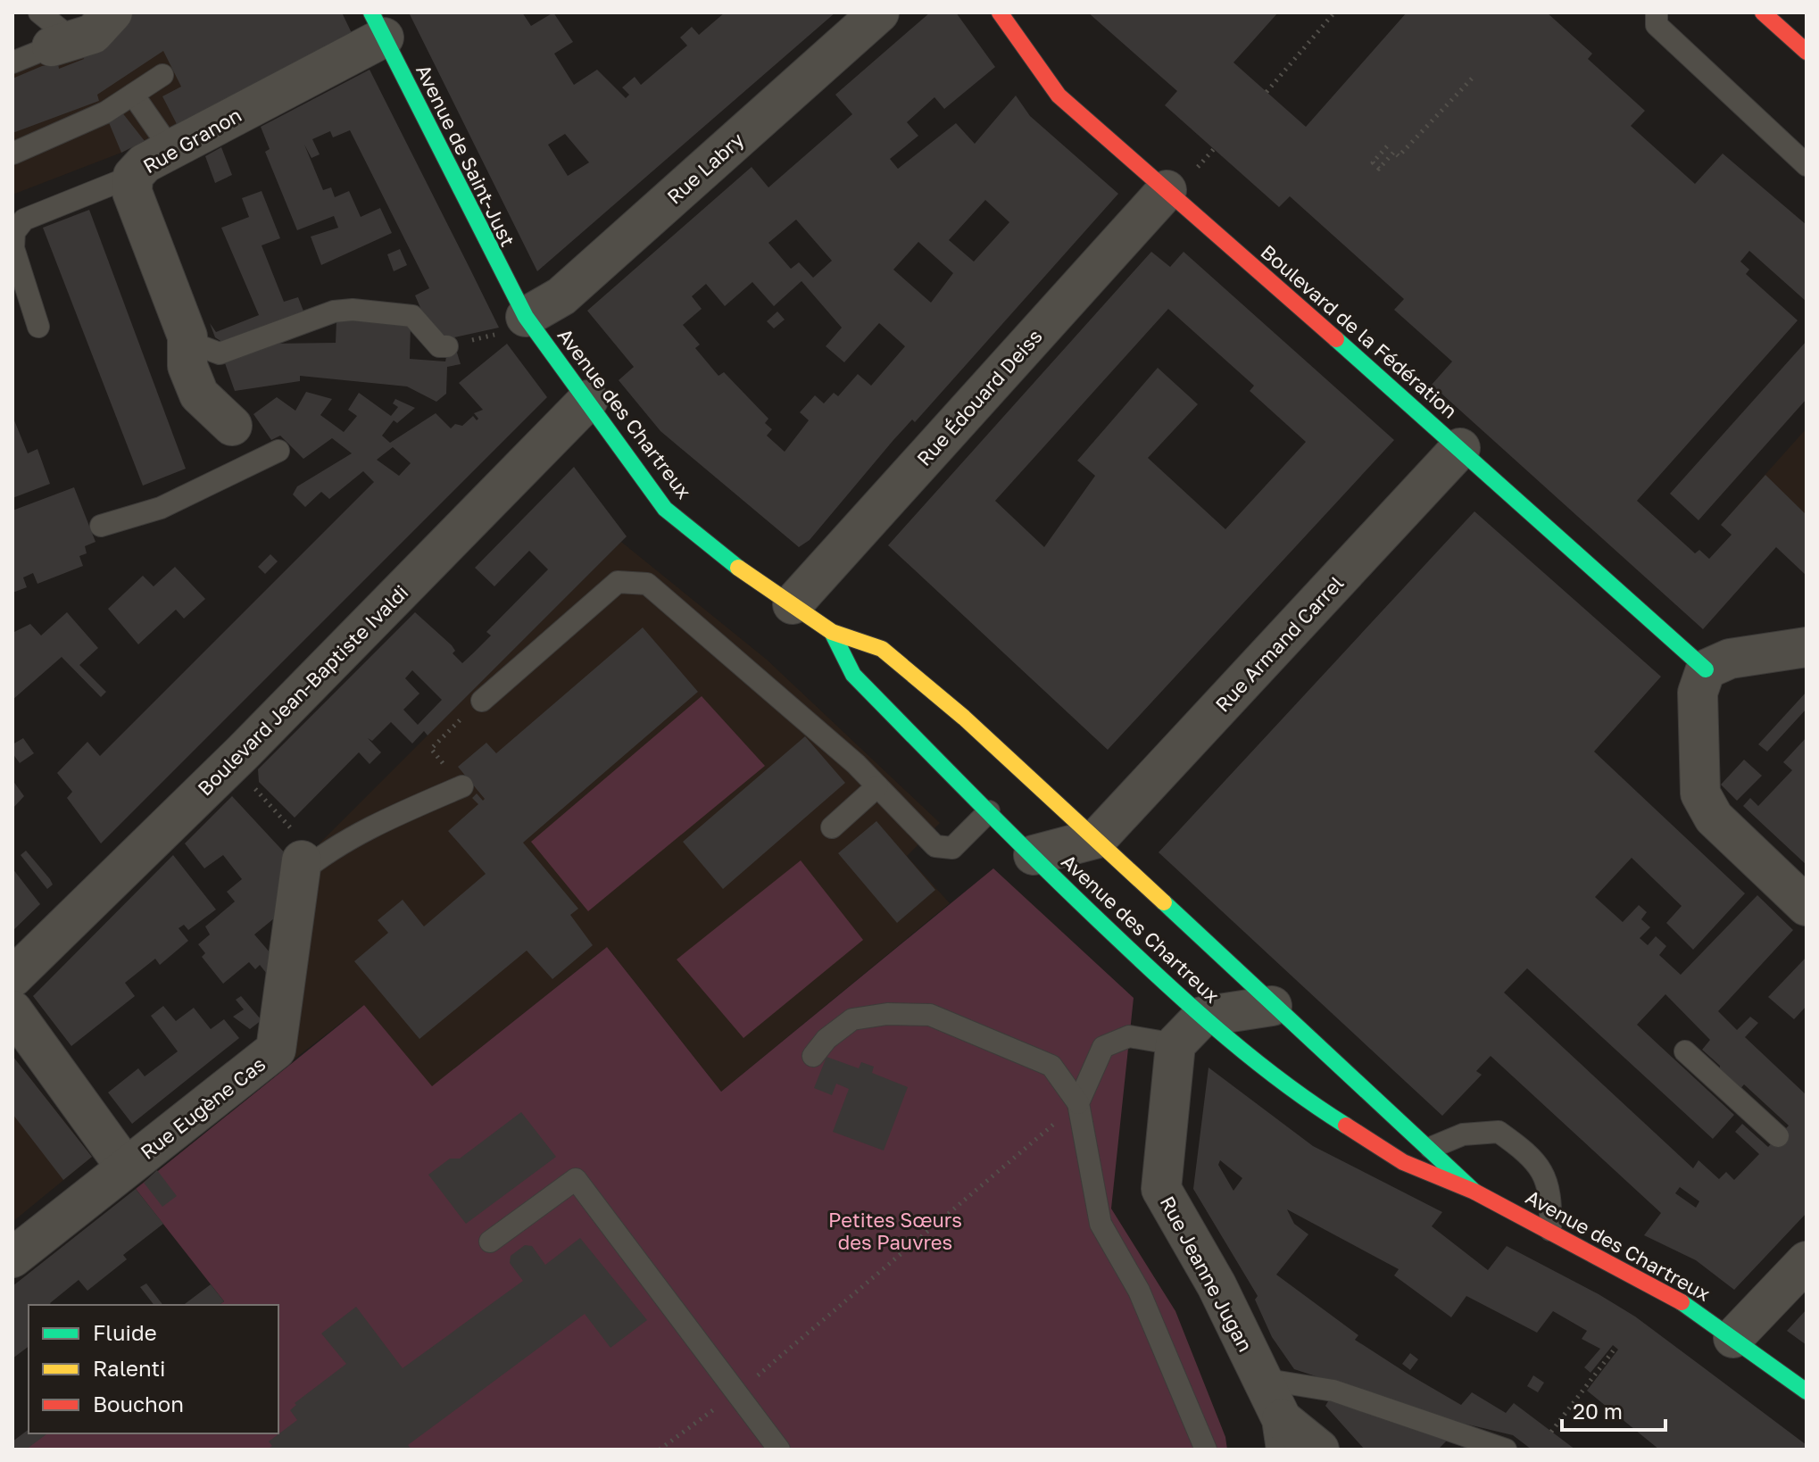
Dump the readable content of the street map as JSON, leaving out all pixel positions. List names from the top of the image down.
{
  "streets": {
    "street": [
      "Rue Granon",
      "Avenue de Saint-Just",
      "Rue Labry",
      "Boulevard de la Fédération",
      "Rue Édouard Deiss",
      "Avenue des Chartreux",
      "Rue Armand Carrel",
      "Boulevard Jean-Baptiste Ivaldi",
      "Rue Eugène Cas",
      "Rue Jeanne Jugan"
    ]
  },
  "crossings": [
    ["Rue Granon", "Avenue de Saint-Just"],
    ["Avenue de Saint-Just", "Rue Labry"],
    ["Avenue de Saint-Just", "Avenue des Chartreux"],
    ["Rue Labry", "Avenue des Chartreux"],
    ["Boulevard de la Fédération", "Rue Édouard Deiss"],
    ["Boulevard de la Fédération", "Rue Armand Carrel"],
    ["Rue Édouard Deiss", "Avenue des Chartreux"],
    ["Avenue des Chartreux", "Rue Armand Carrel"],
    ["Avenue des Chartreux", "Boulevard Jean-Baptiste Ivaldi"]
  ],
  "parks": ["Petites Sœurs des Pauvres"],
  "legend": ["Fluide", "Ralenti", "Bouchon"],
  "scale_bar": "20 m"
}
